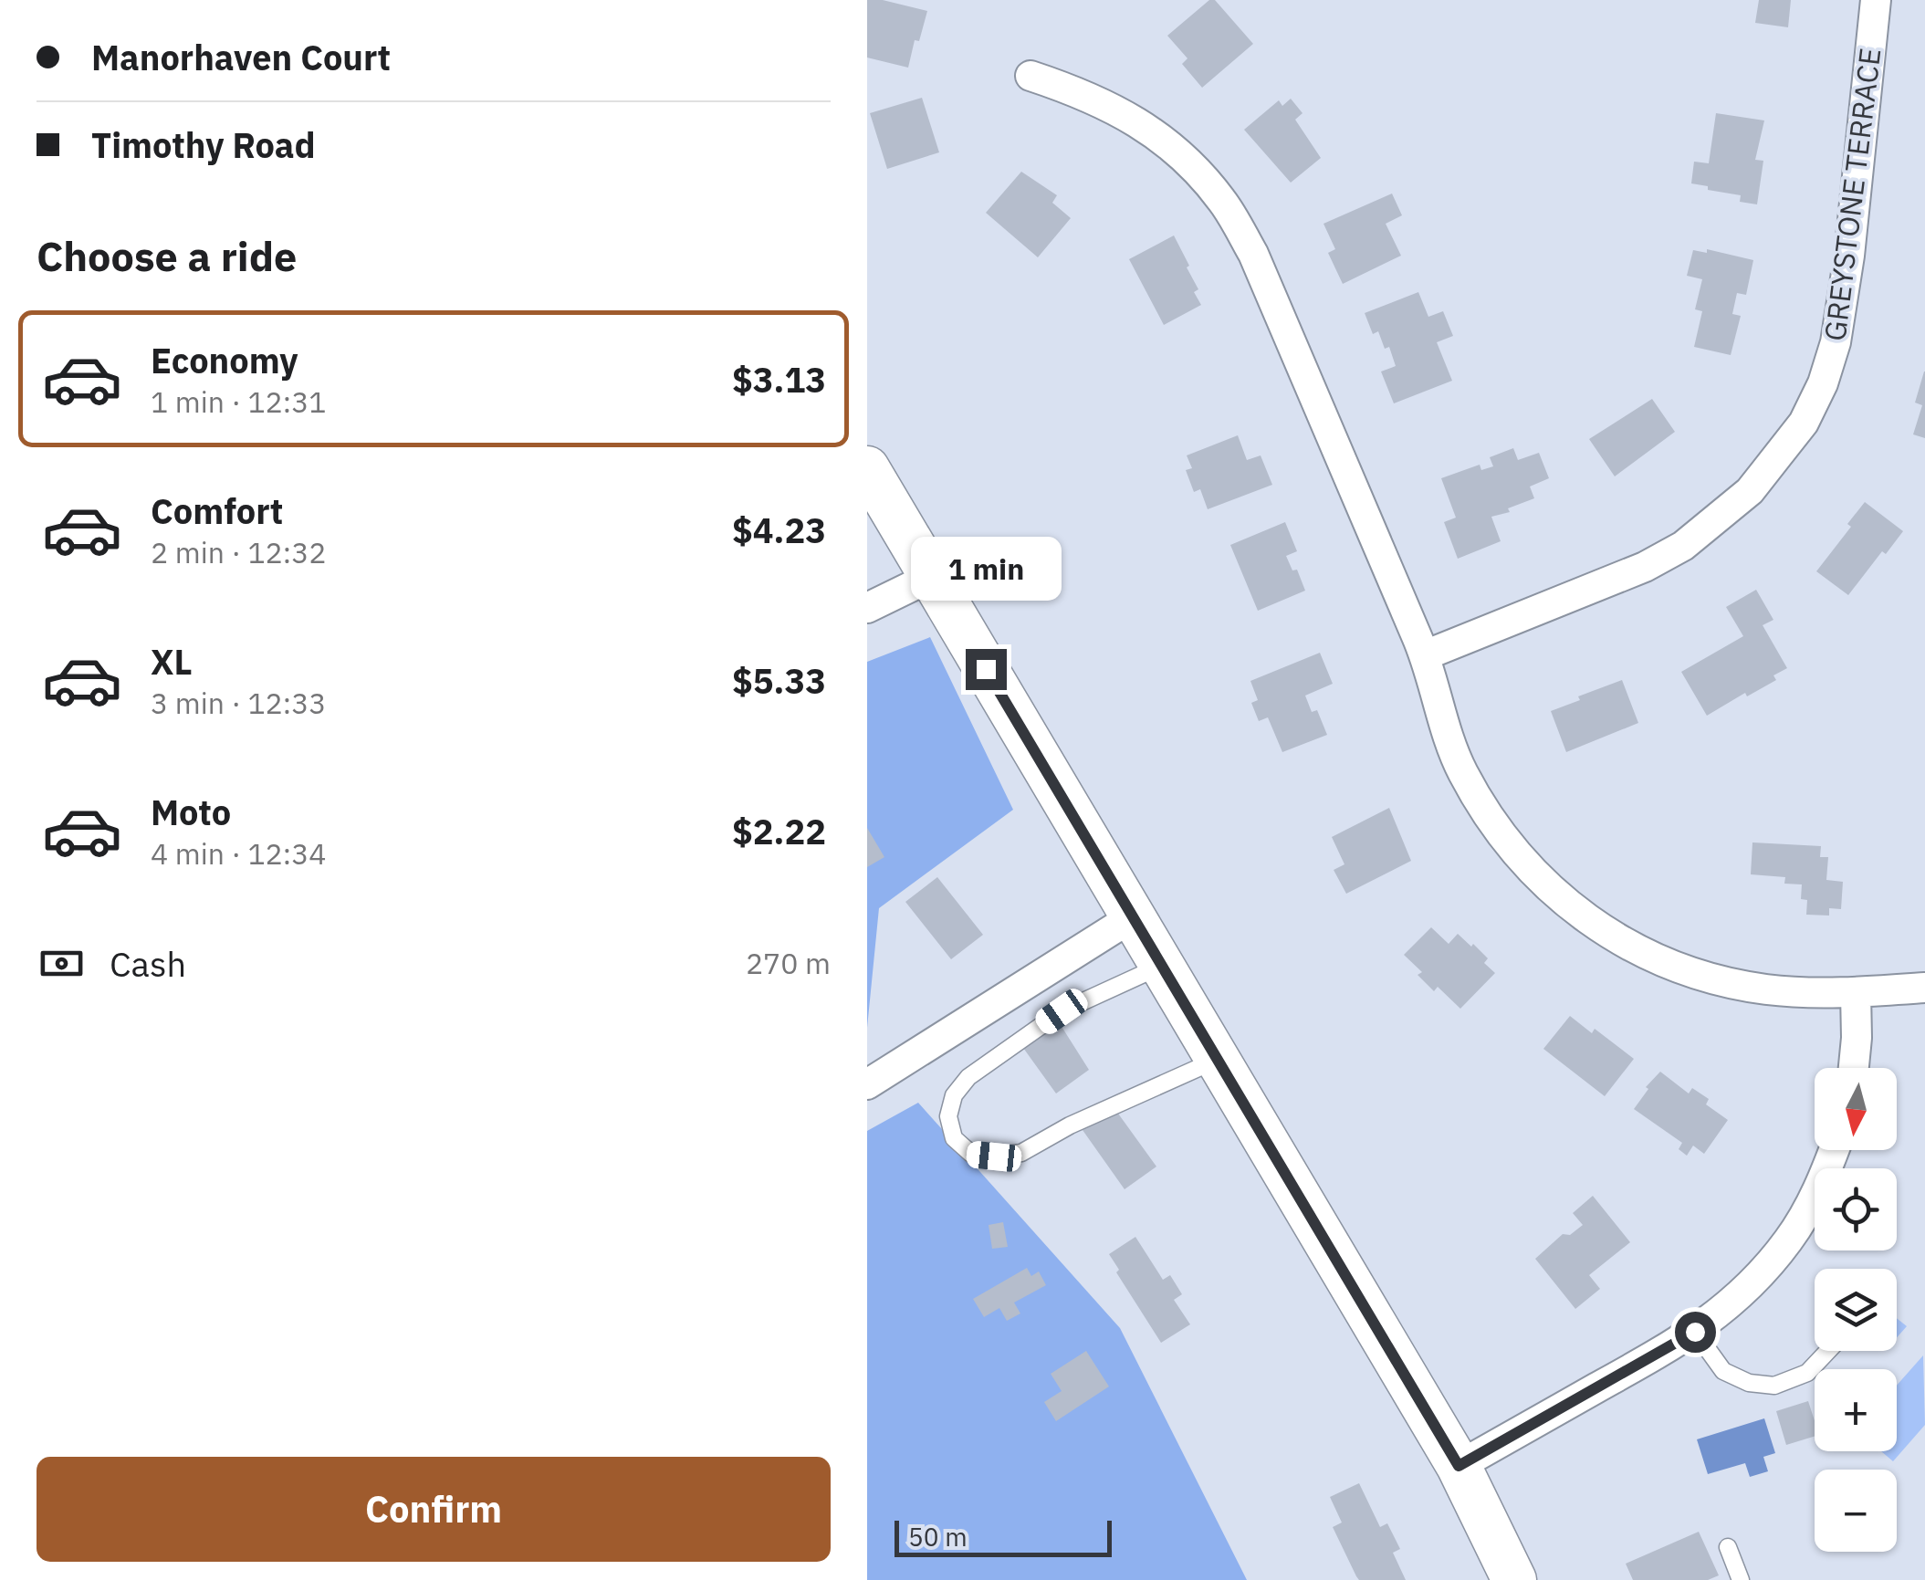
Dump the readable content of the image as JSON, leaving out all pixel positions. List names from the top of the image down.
{
  "streets": {
    "street": ["GREYSTONE TERRACE"]
  },
  "scale_bar": "50 m",
  "north": "bottom",
  "page": {
    "banner": ["Manorhaven Court", "Timothy Road"],
    "heading": "Choose a ride",
    "list": [
      {
        "name": "Economy",
        "note": "1 min · 12:31",
        "value": "$3.13"
      },
      {
        "name": "Comfort",
        "note": "2 min · 12:32",
        "value": "$4.23"
      },
      {
        "name": "XL",
        "note": "3 min · 12:33",
        "value": "$5.33"
      },
      {
        "name": "Moto",
        "note": "4 min · 12:34",
        "value": "$2.22"
      }
    ],
    "bubble": "1 min",
    "pay": ["Cash", "270 m"],
    "map_buttons": ["+", "−"],
    "buttons": "Confirm",
    "scale": "50 m"
  }
}
